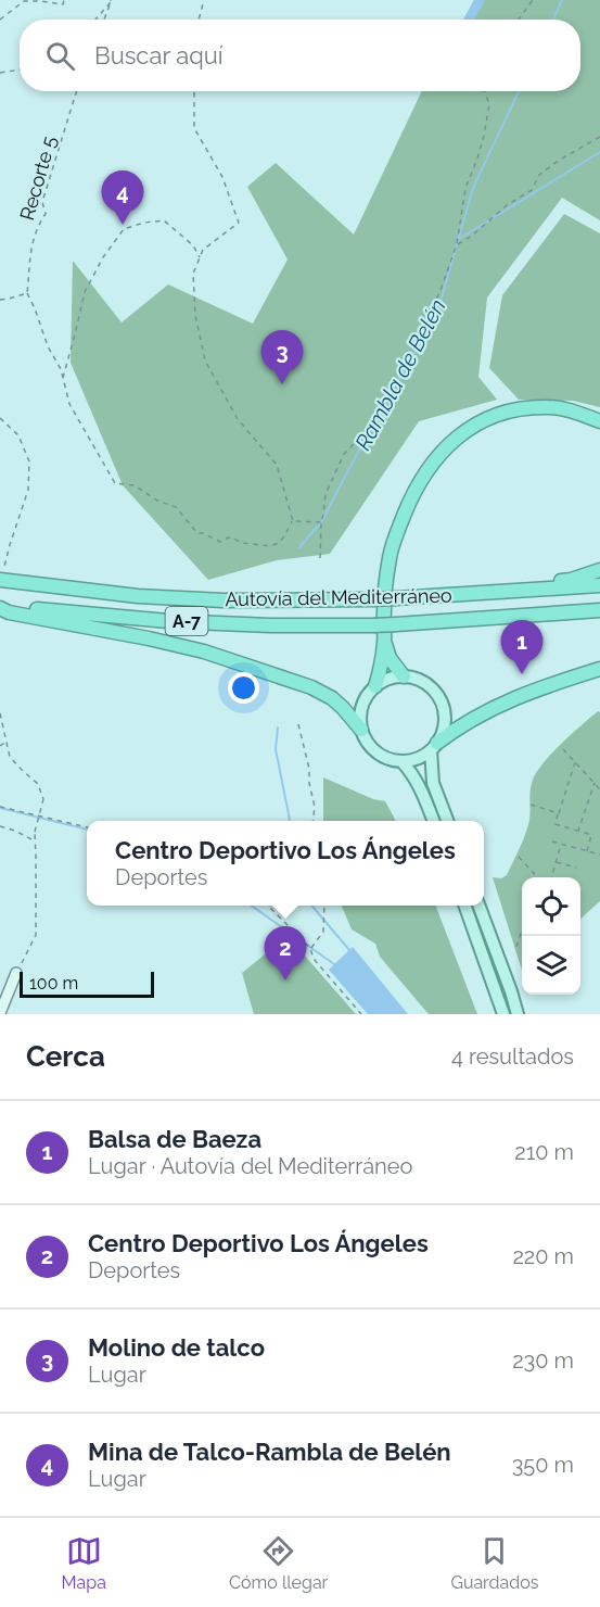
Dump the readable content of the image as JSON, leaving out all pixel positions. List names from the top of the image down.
{
  "streets": {
    "highway": ["Autovía del Mediterráneo", "A-7"],
    "path": ["Recorte 5"]
  },
  "water": ["Rambla de Belén"],
  "scale_bar": "100 m",
  "page": {
    "search": "Buscar aquí",
    "pins": [
      "4",
      "3",
      "1",
      "2"
    ],
    "popup": ["Centro Deportivo Los Ángeles", "Deportes"],
    "scale": "100 m",
    "heading": ["Cerca", "4 resultados"],
    "list": [
      {
        "mark": "1",
        "name": "Balsa de Baeza",
        "note": "Lugar · Autovía del Mediterráneo",
        "value": "210 m"
      },
      {
        "mark": "2",
        "name": "Centro Deportivo Los Ángeles",
        "note": "Deportes",
        "value": "220 m"
      },
      {
        "mark": "3",
        "name": "Molino de talco",
        "note": "Lugar",
        "value": "230 m"
      },
      {
        "mark": "4",
        "name": "Mina de Talco-Rambla de Belén",
        "note": "Lugar",
        "value": "350 m"
      }
    ],
    "nav": ["Mapa", "Cómo llegar", "Guardados"]
  }
}
